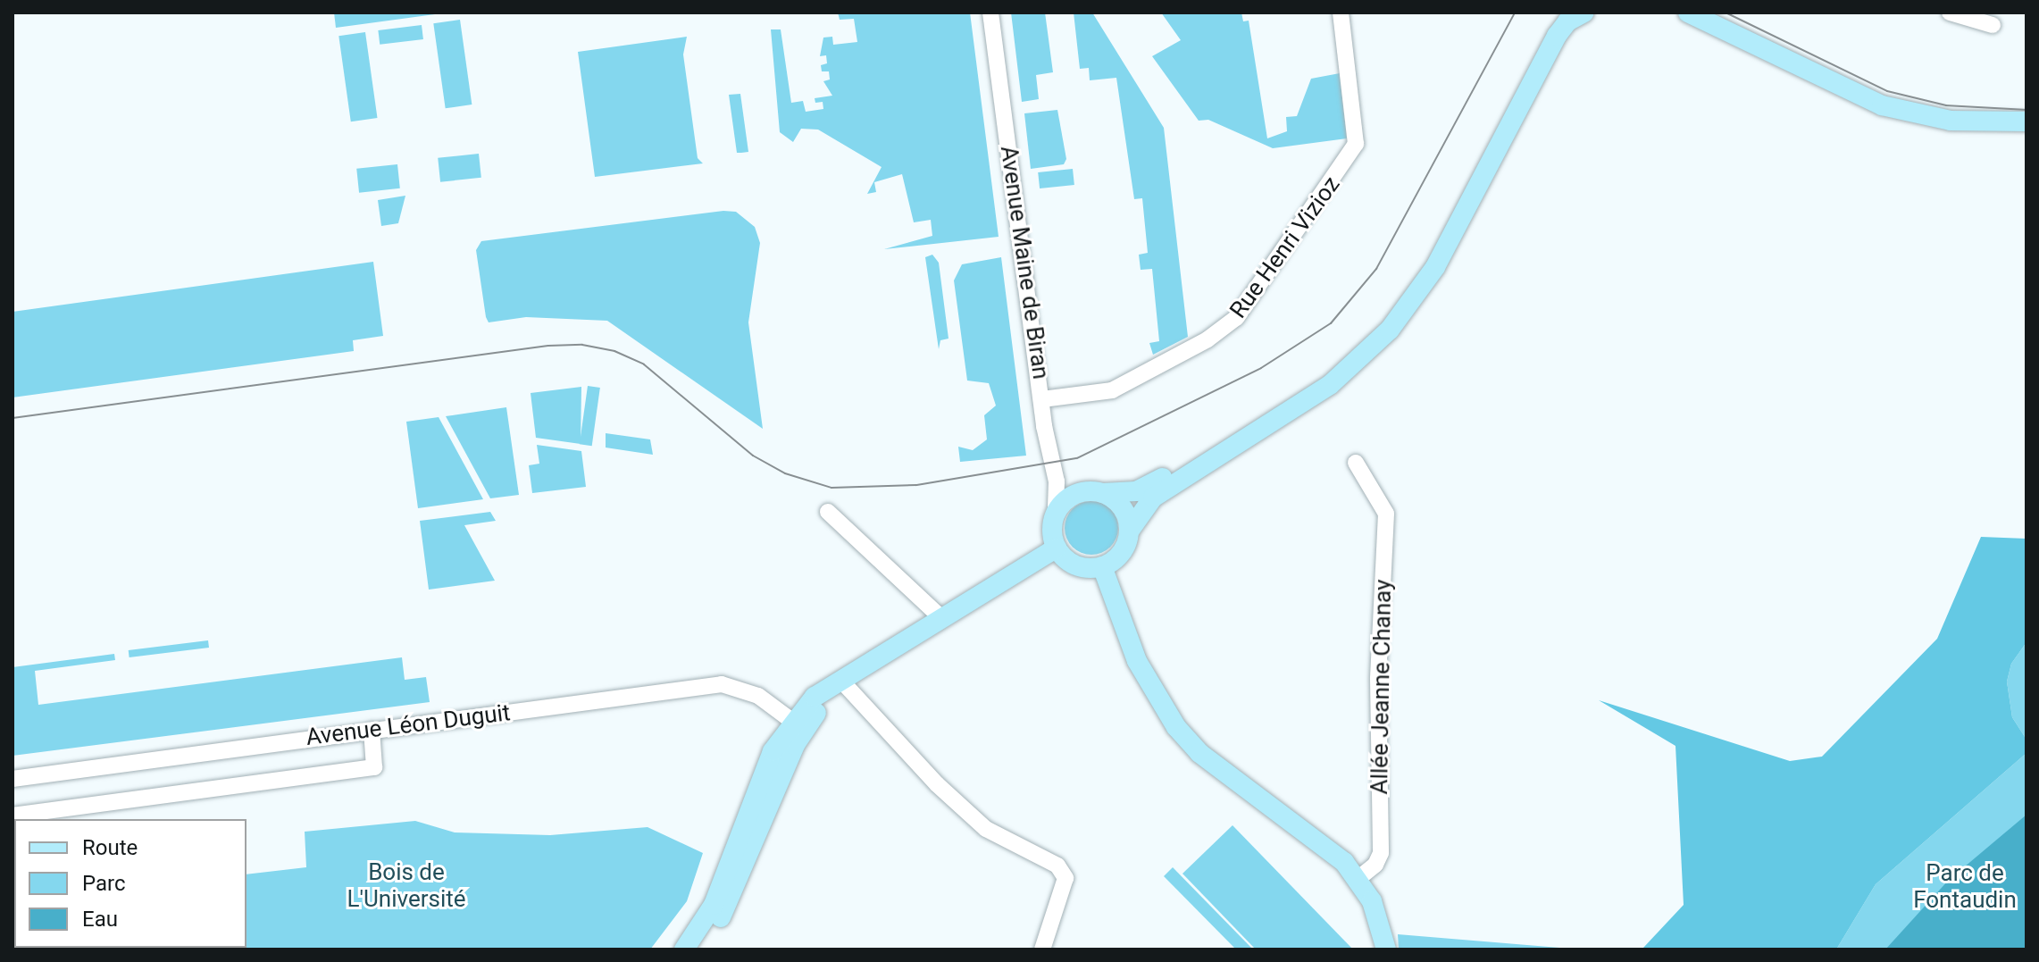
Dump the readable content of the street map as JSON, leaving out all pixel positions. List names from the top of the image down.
{
  "streets": {
    "street": [
      "Rue Henri Vizioz",
      "Avenue Maine de Biran",
      "Allée Jeanne Chanay",
      "Avenue Léon Duguit"
    ]
  },
  "crossings": [
    ["Rue Henri Vizioz", "Avenue Maine de Biran"]
  ],
  "parks": ["Bois de L'Université", "Parc de Fontaudin"],
  "legend": ["Route", "Parc", "Eau"]
}
